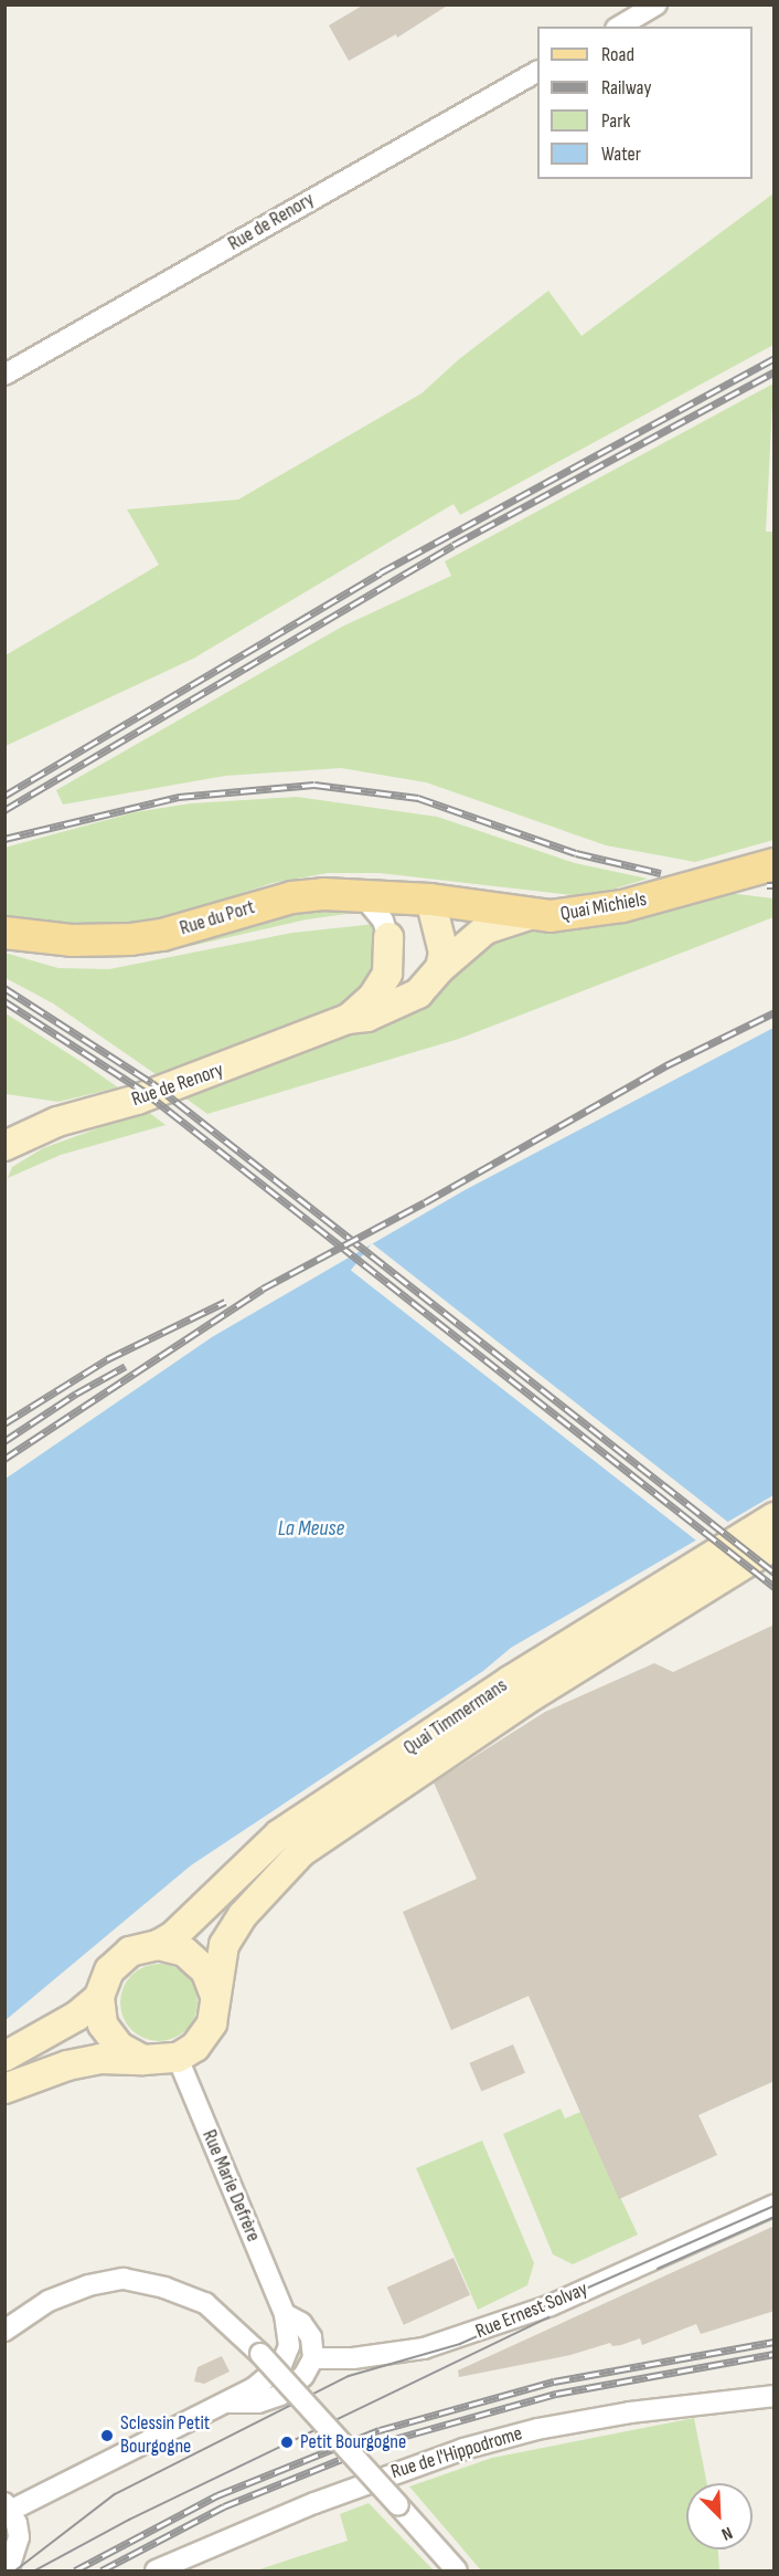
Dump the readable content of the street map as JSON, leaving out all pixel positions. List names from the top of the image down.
{
  "streets": {
    "main road": [
      "Rue de Renory",
      "Quai Michiels",
      "Rue du Port",
      "Quai Timmermans"
    ],
    "street": ["Rue Marie Defrère", "Rue Ernest Solvay", "Rue de l'Hippodrome"]
  },
  "crossings": [
    ["Rue de Renory", "Quai Michiels"],
    ["Rue de Renory", "Rue du Port"],
    ["Quai Michiels", "Rue du Port"],
    ["Quai Timmermans", "Rue Marie Defrère"]
  ],
  "water": ["La Meuse"],
  "places": ["Sclessin Petit Bourgogne", "Petit Bourgogne"],
  "legend": [
    "Road",
    "Railway",
    "Park",
    "Water"
  ],
  "north": "bottom right"
}
